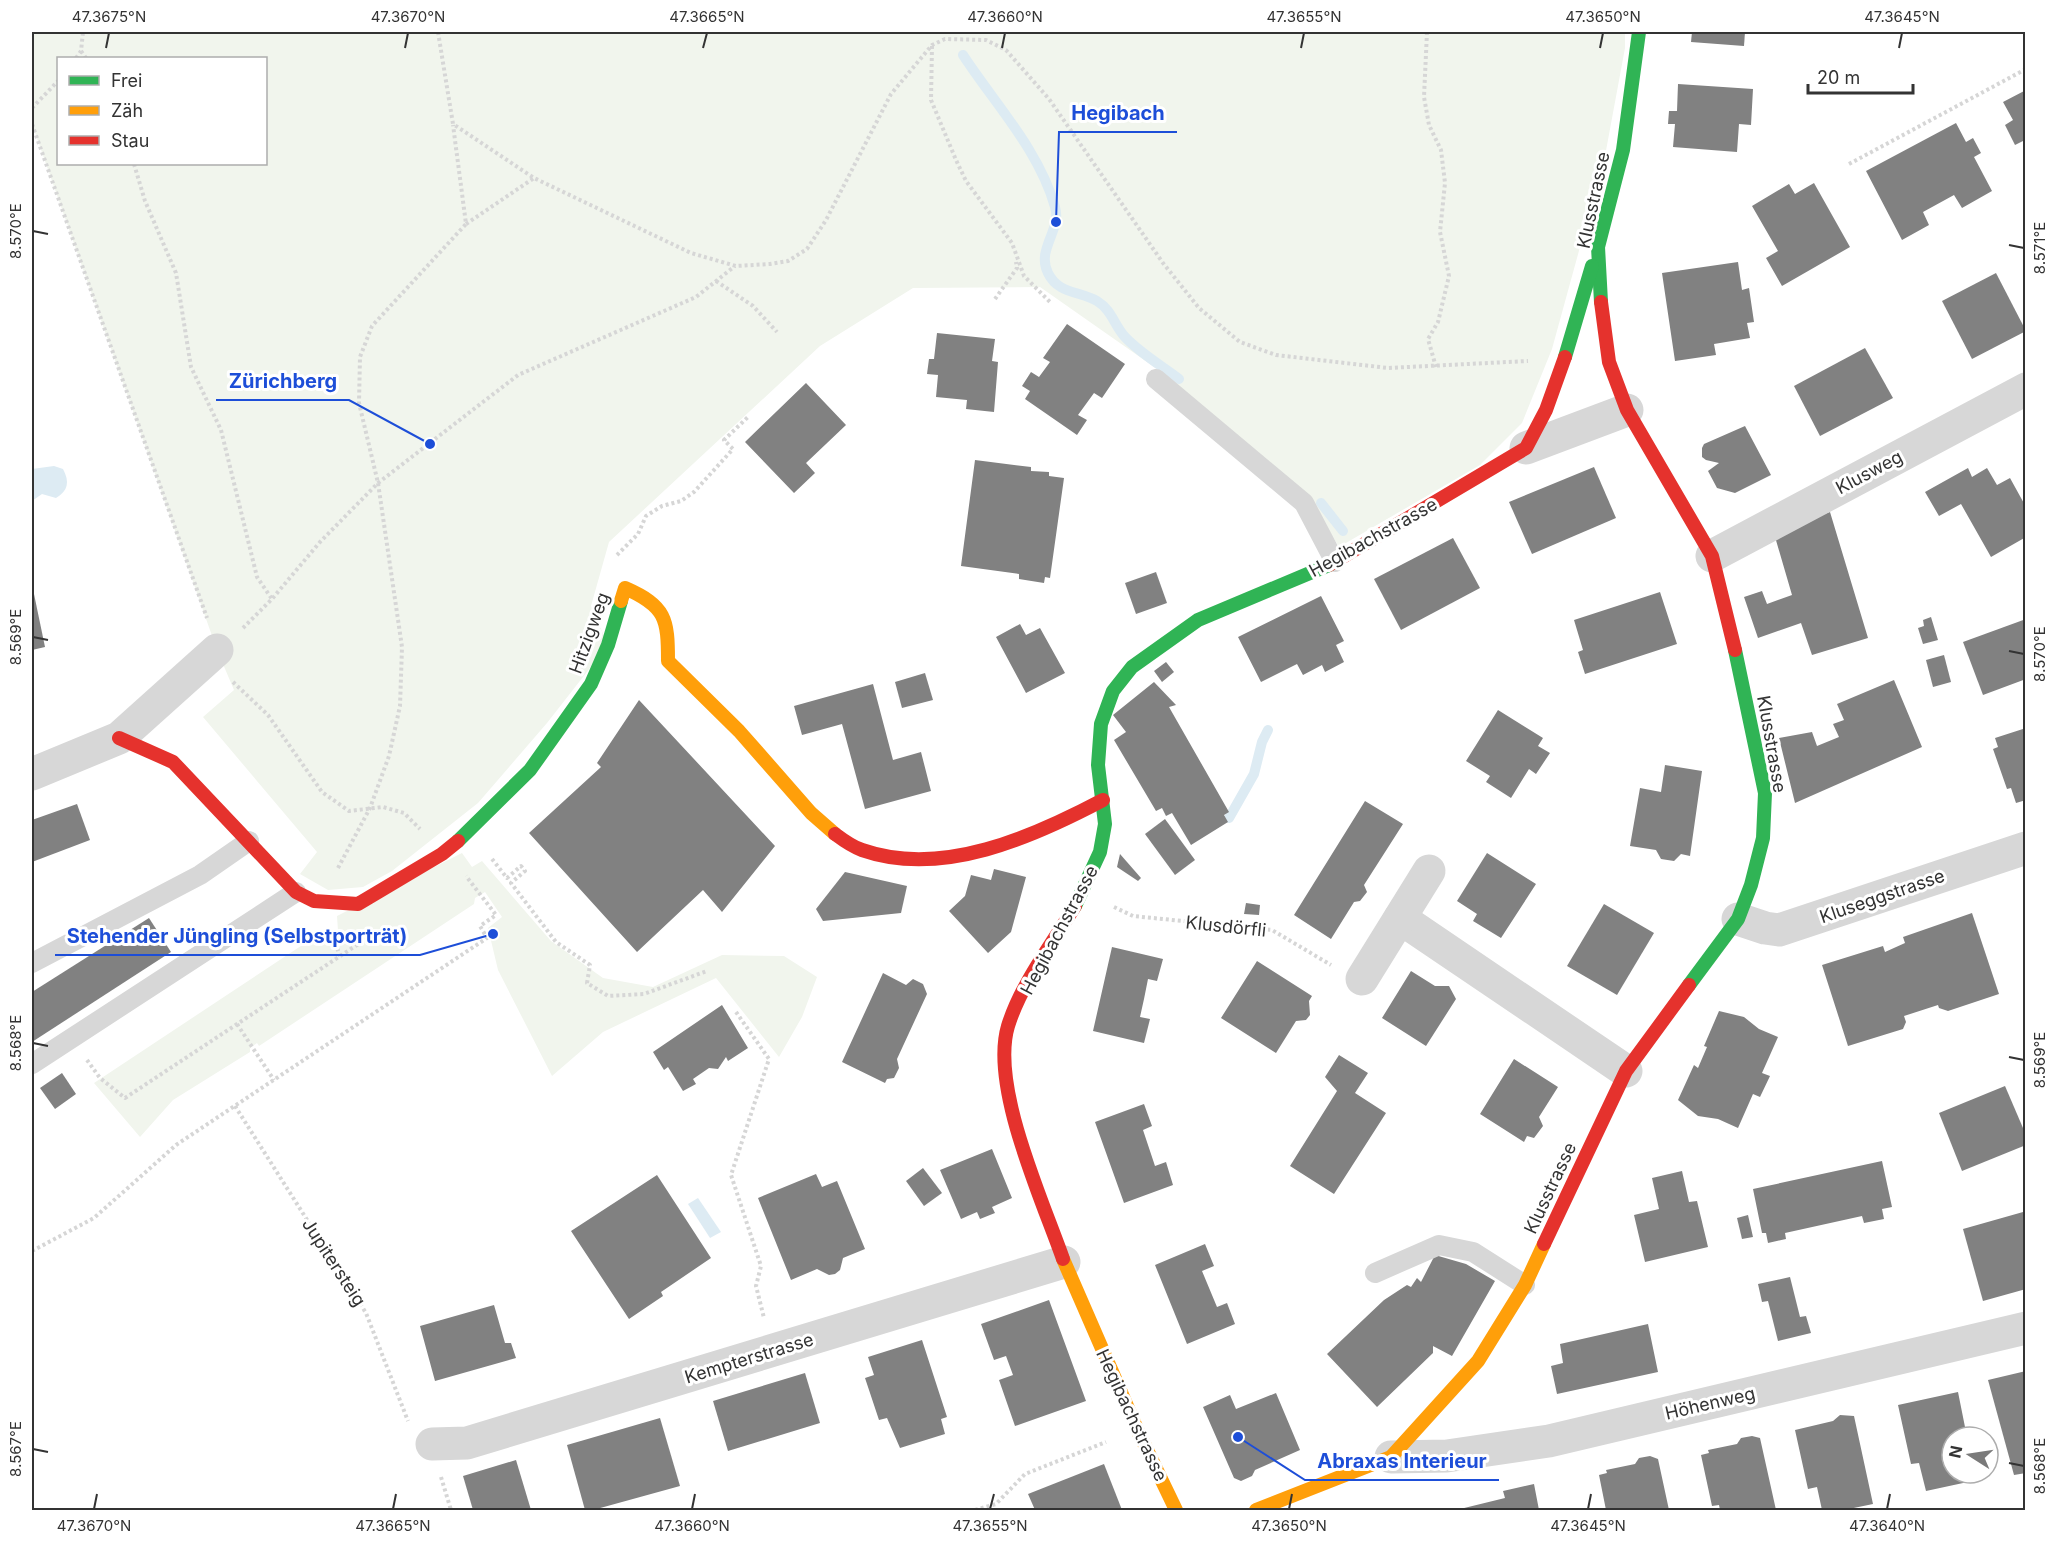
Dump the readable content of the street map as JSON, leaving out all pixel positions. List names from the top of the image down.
{
  "streets": {
    "street": [
      "Klusstrasse",
      "Klusweg",
      "Hegibachstrasse",
      "Hitzigweg",
      "Kluseggstrasse",
      "Kempterstrasse",
      "Höhenweg"
    ],
    "path": ["Klusdörfli", "Jupitersteig"]
  },
  "crossings": [
    ["Klusstrasse", "Klusweg"],
    ["Klusstrasse", "Hegibachstrasse"],
    ["Klusstrasse", "Kluseggstrasse"],
    ["Klusstrasse", "Höhenweg"],
    ["Hegibachstrasse", "Hitzigweg"],
    ["Hegibachstrasse", "Klusdörfli"],
    ["Hegibachstrasse", "Kempterstrasse"],
    ["Jupitersteig", "Kempterstrasse"]
  ],
  "places": [
    "Hegibach",
    "Zürichberg",
    "Stehender Jüngling (Selbstporträt)",
    "Abraxas Interieur"
  ],
  "legend": ["Frei", "Zäh", "Stau"],
  "scale_bar": "20 m",
  "north": "left",
  "coordinates": [
    "47.3675°N",
    "47.3670°N",
    "47.3665°N",
    "47.3660°N",
    "47.3655°N",
    "47.3650°N",
    "47.3645°N",
    "8.570°E",
    "8.571°E",
    "8.569°E",
    "8.568°E",
    "8.567°E",
    "47.3640°N"
  ]
}
